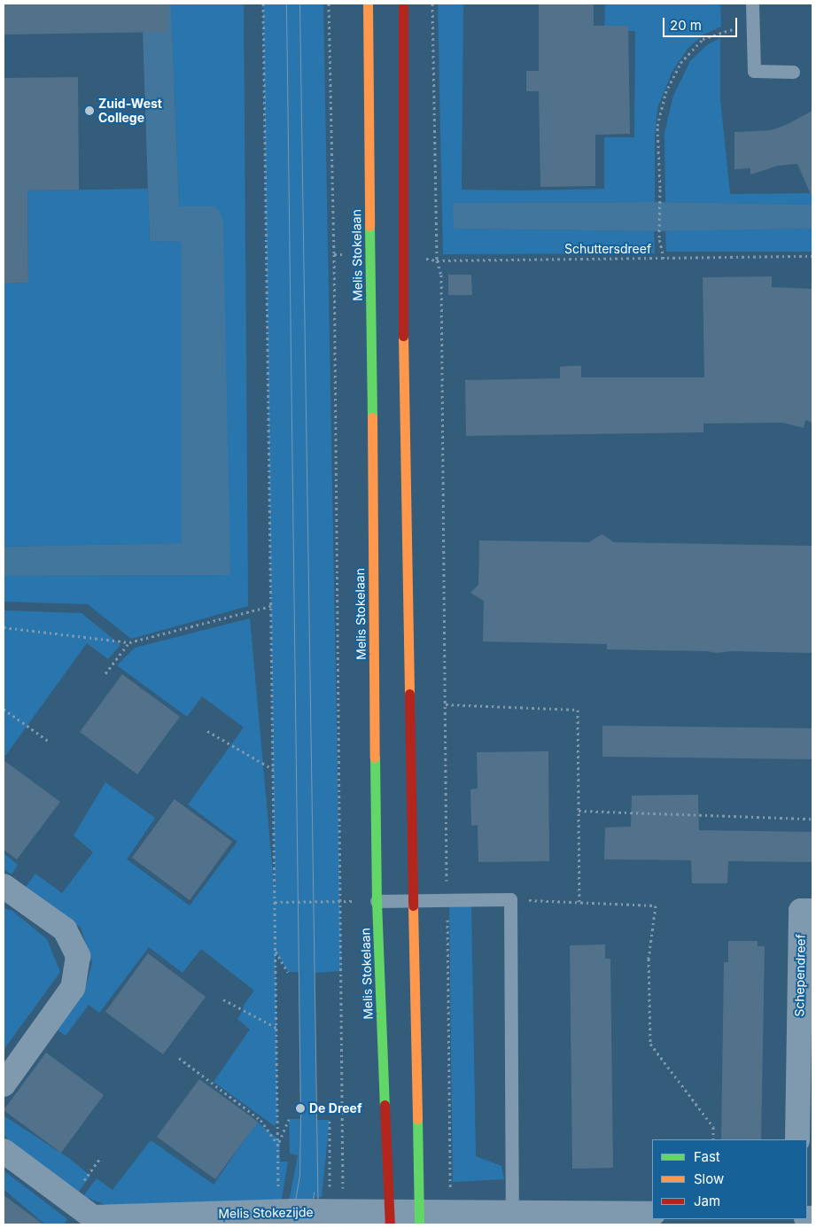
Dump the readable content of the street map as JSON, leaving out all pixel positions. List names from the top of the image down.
{
  "streets": {
    "street": ["Melis Stokelaan", "Schependreef", "Melis Stokezijde"],
    "path": ["Schuttersdreef"]
  },
  "crossings": [
    ["Melis Stokelaan", "Melis Stokezijde"]
  ],
  "places": ["Zuid-West College", "De Dreef"],
  "legend": ["Fast", "Slow", "Jam"],
  "scale_bar": "20 m"
}
